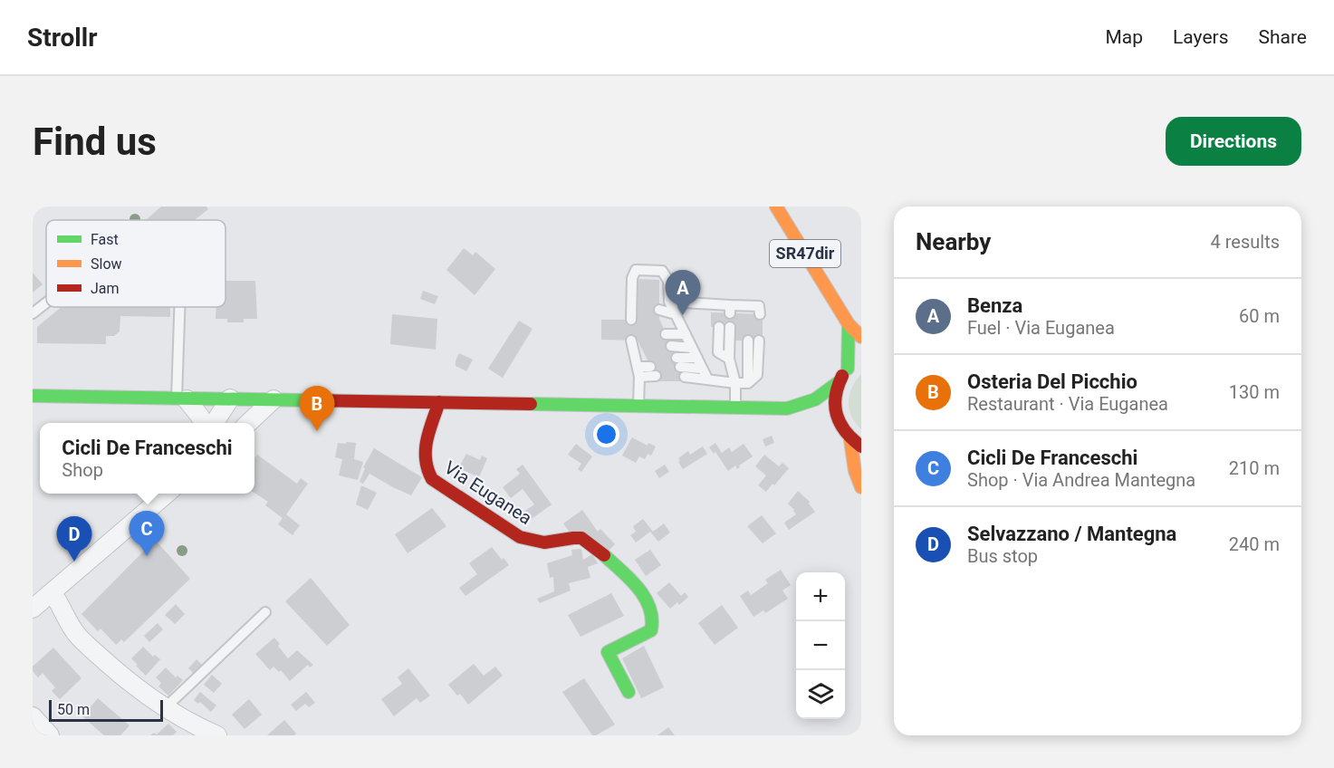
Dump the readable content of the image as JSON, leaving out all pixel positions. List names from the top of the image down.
{
  "streets": {
    "main road": ["SR47dir", "Via Euganea"]
  },
  "legend": ["Fast", "Slow", "Jam"],
  "scale_bar": "50 m",
  "page": {
    "header": "Strollr",
    "nav": ["Map", "Layers", "Share"],
    "buttons": "Directions",
    "title": "Find us",
    "heading": ["Nearby", "4 results"],
    "pins": [
      "A",
      "B",
      "C",
      "D"
    ],
    "list": [
      {
        "mark": "A",
        "name": "Benza",
        "note": "Fuel · Via Euganea",
        "value": "60 m"
      },
      {
        "mark": "B",
        "name": "Osteria Del Picchio",
        "note": "Restaurant · Via Euganea",
        "value": "130 m"
      },
      {
        "mark": "C",
        "name": "Cicli De Franceschi",
        "note": "Shop · Via Andrea Mantegna",
        "value": "210 m"
      },
      {
        "mark": "D",
        "name": "Selvazzano / Mantegna",
        "note": "Bus stop",
        "value": "240 m"
      }
    ],
    "popup": ["Cicli De Franceschi", "Shop"],
    "map_buttons": ["+", "−"],
    "scale": "50 m"
  }
}
